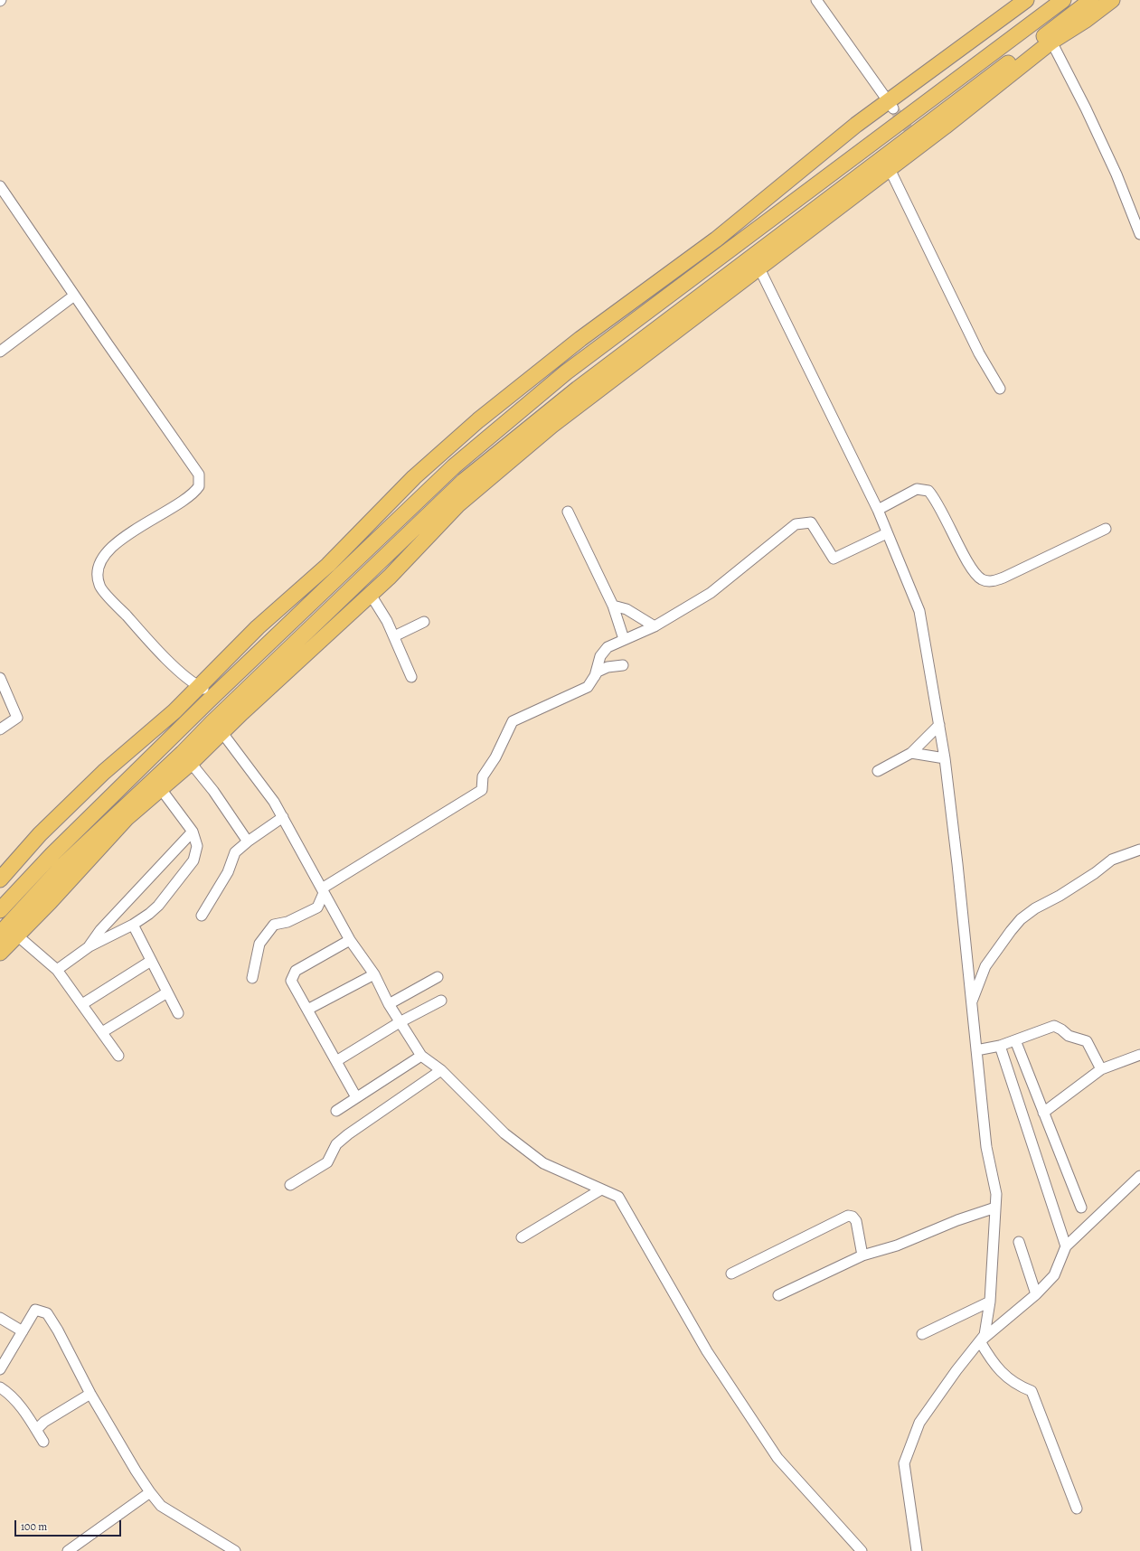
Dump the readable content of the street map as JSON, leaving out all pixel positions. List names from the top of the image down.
{
  "scale_bar": "100 m"
}
